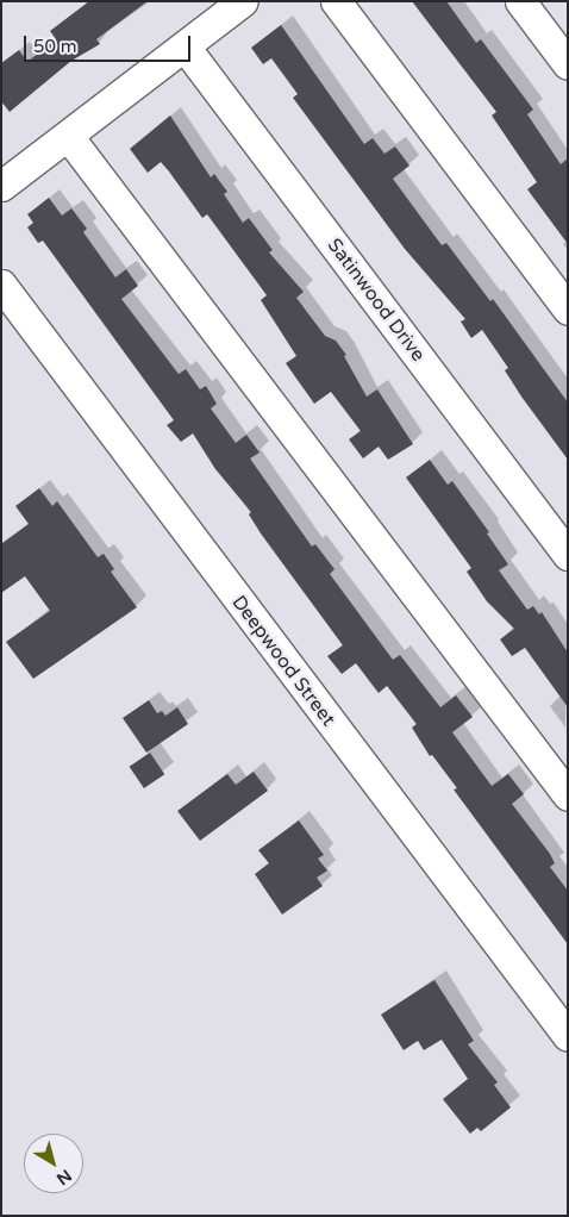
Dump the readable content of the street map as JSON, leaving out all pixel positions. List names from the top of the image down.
{
  "streets": {
    "street": ["Satinwood Drive", "Deepwood Street"]
  },
  "scale_bar": "50 m",
  "north": "bottom right"
}
